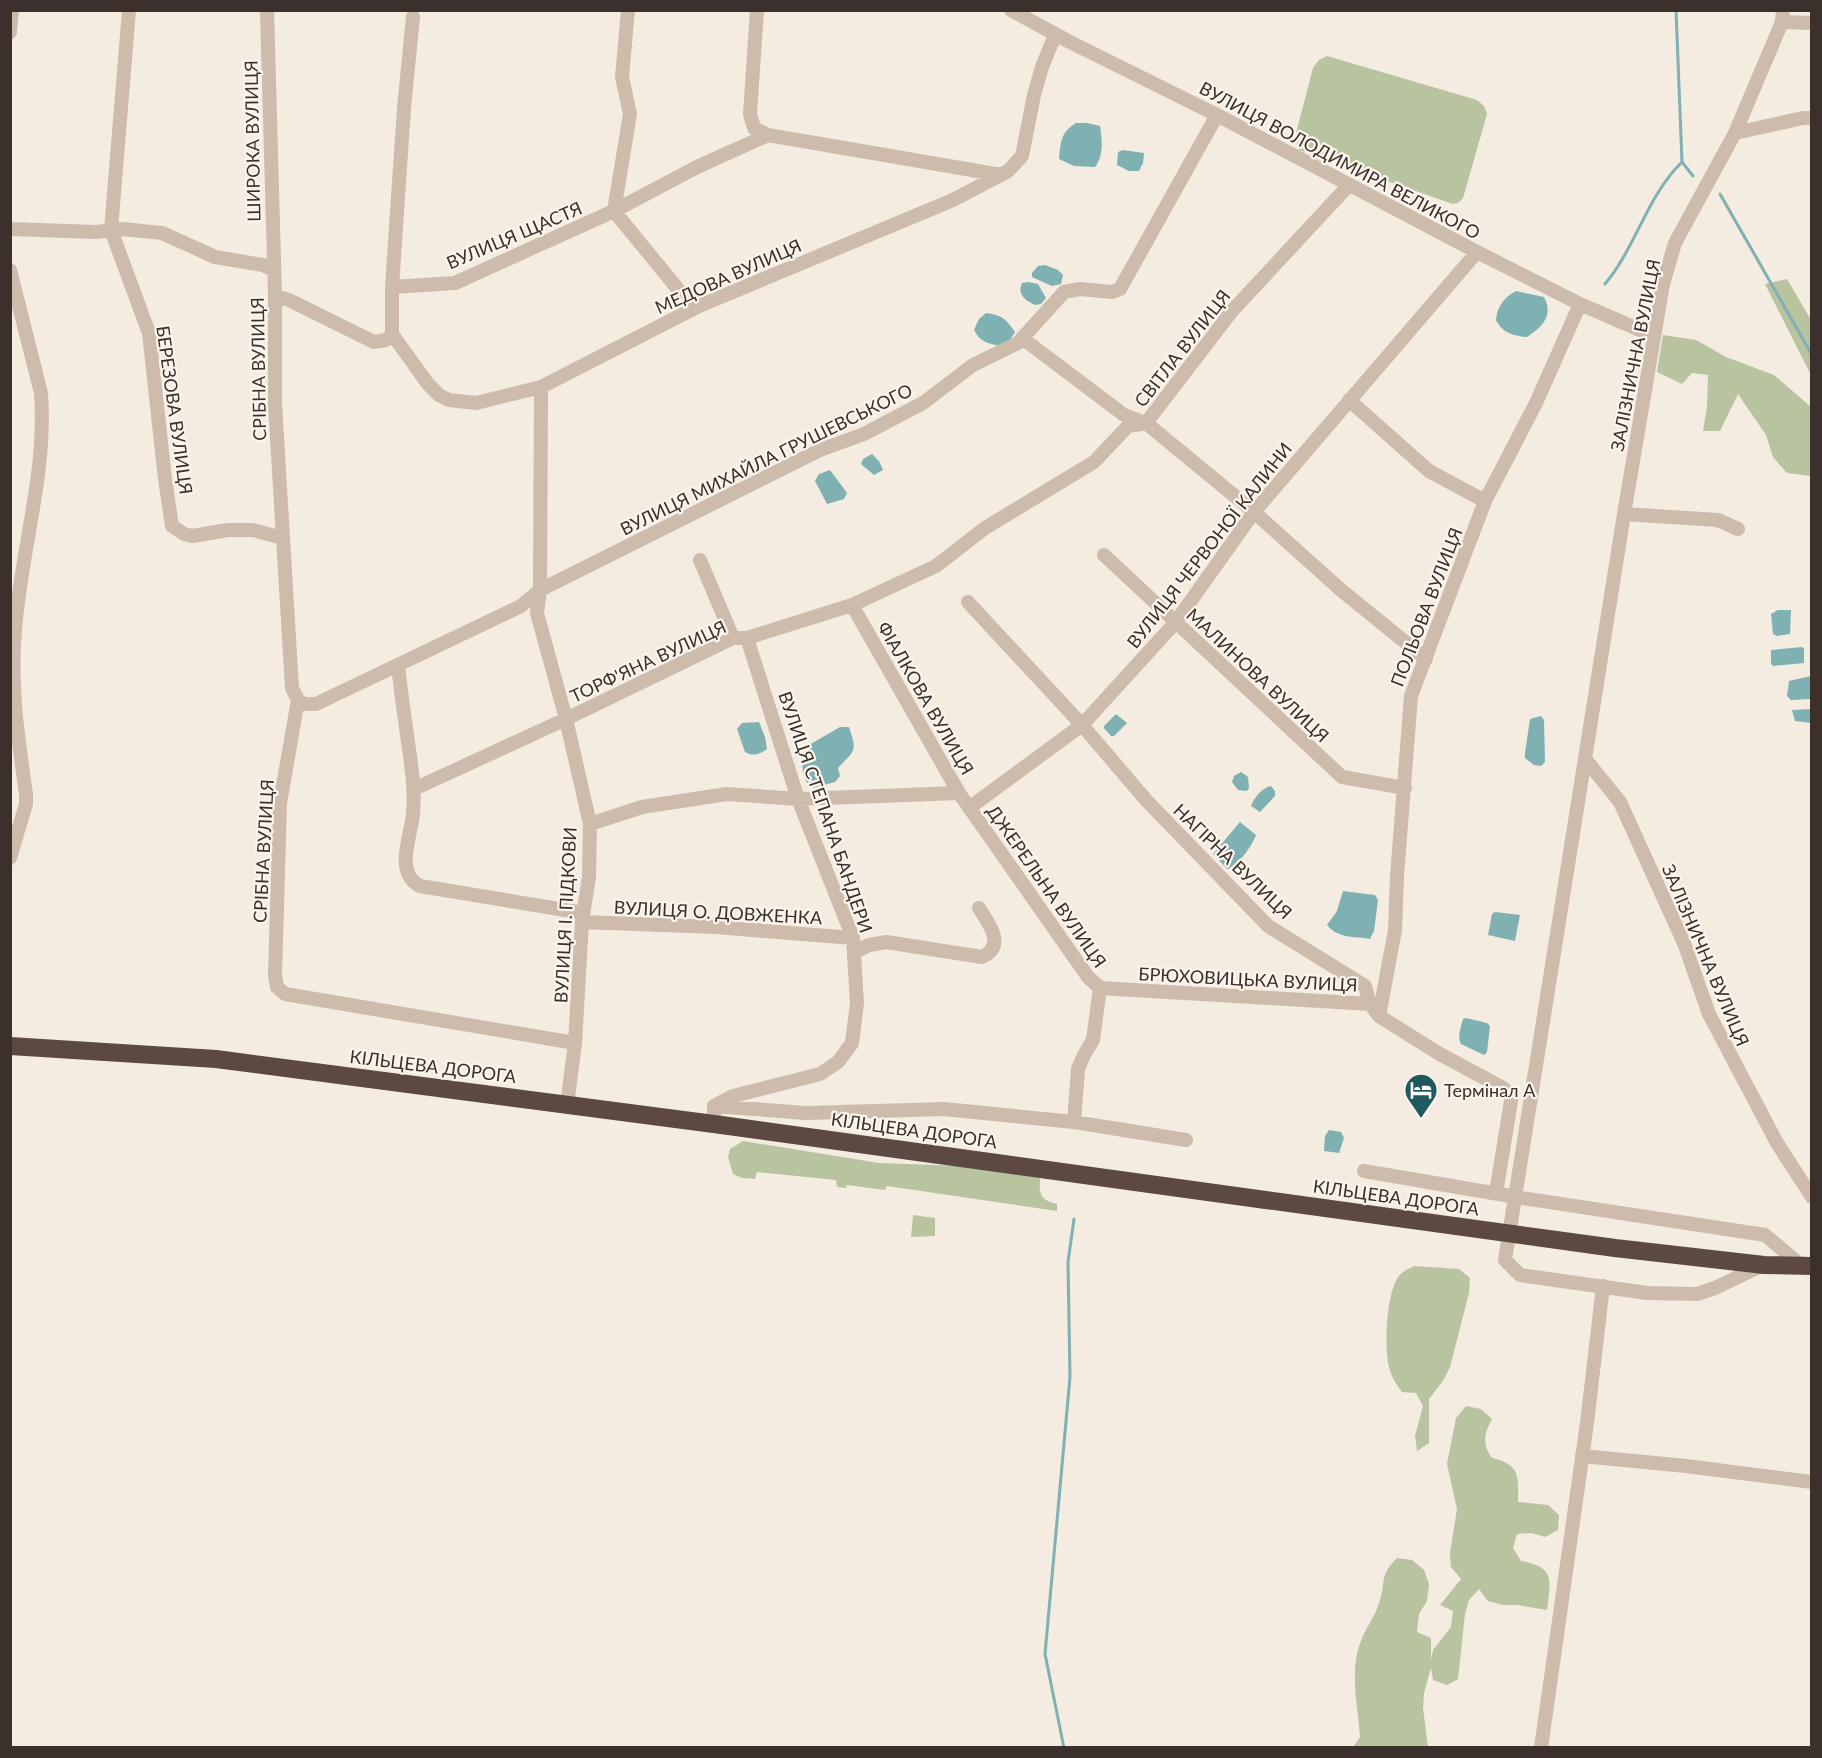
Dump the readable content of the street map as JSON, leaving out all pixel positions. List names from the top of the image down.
{
  "streets": {
    "highway": ["КІЛЬЦЕВА ДОРОГА"],
    "street": [
      "ШИРОКА ВУЛИЦЯ",
      "ВУЛИЦЯ ВОЛОДИМИРА ВЕЛИКОГО",
      "ВУЛИЦЯ ЩАСТЯ",
      "МЕДОВА ВУЛИЦЯ",
      "СВІТЛА ВУЛИЦЯ",
      "ЗАЛІЗНИЧНА ВУЛИЦЯ",
      "СРІБНА ВУЛИЦЯ",
      "БЕРЕЗОВА ВУЛИЦЯ",
      "ВУЛИЦЯ МИХАЙЛА ГРУШЕВСЬКОГО",
      "ВУЛИЦЯ ЧЕРВОНОЇ КАЛИНИ",
      "ПОЛЬОВА ВУЛИЦЯ",
      "ТОРФ'ЯНА ВУЛИЦЯ",
      "МАЛИНОВА ВУЛИЦЯ",
      "ФІАЛКОВА ВУЛИЦЯ",
      "ВУЛИЦЯ СТЕПАНА БАНДЕРИ",
      "НАГІРНА ВУЛИЦЯ",
      "ДЖЕРЕЛЬНА ВУЛИЦЯ",
      "ВУЛИЦЯ О. ДОВЖЕНКА",
      "ВУЛИЦЯ І. ПІДКОВИ",
      "БРЮХОВИЦЬКА ВУЛИЦЯ"
    ]
  },
  "crossings": [
    ["ШИРОКА ВУЛИЦЯ", "СРІБНА ВУЛИЦЯ"],
    ["ВУЛИЦЯ ВОЛОДИМИРА ВЕЛИКОГО", "МЕДОВА ВУЛИЦЯ"],
    ["ВУЛИЦЯ ВОЛОДИМИРА ВЕЛИКОГО", "СВІТЛА ВУЛИЦЯ"],
    ["ВУЛИЦЯ ВОЛОДИМИРА ВЕЛИКОГО", "ЗАЛІЗНИЧНА ВУЛИЦЯ"],
    ["ВУЛИЦЯ ВОЛОДИМИРА ВЕЛИКОГО", "ВУЛИЦЯ МИХАЙЛА ГРУШЕВСЬКОГО"],
    ["ВУЛИЦЯ ВОЛОДИМИРА ВЕЛИКОГО", "ВУЛИЦЯ ЧЕРВОНОЇ КАЛИНИ"],
    ["ВУЛИЦЯ ВОЛОДИМИРА ВЕЛИКОГО", "ПОЛЬОВА ВУЛИЦЯ"],
    ["МЕДОВА ВУЛИЦЯ", "ВУЛИЦЯ І. ПІДКОВИ"],
    ["СВІТЛА ВУЛИЦЯ", "ТОРФ'ЯНА ВУЛИЦЯ"],
    ["ЗАЛІЗНИЧНА ВУЛИЦЯ", "КІЛЬЦЕВА ДОРОГА"],
    ["СРІБНА ВУЛИЦЯ", "БЕРЕЗОВА ВУЛИЦЯ"],
    ["СРІБНА ВУЛИЦЯ", "ВУЛИЦЯ МИХАЙЛА ГРУШЕВСЬКОГО"],
    ["СРІБНА ВУЛИЦЯ", "ВУЛИЦЯ І. ПІДКОВИ"],
    ["ВУЛИЦЯ МИХАЙЛА ГРУШЕВСЬКОГО", "ВУЛИЦЯ І. ПІДКОВИ"],
    ["ВУЛИЦЯ ЧЕРВОНОЇ КАЛИНИ", "МАЛИНОВА ВУЛИЦЯ"],
    ["ВУЛИЦЯ ЧЕРВОНОЇ КАЛИНИ", "ФІАЛКОВА ВУЛИЦЯ"],
    ["ВУЛИЦЯ ЧЕРВОНОЇ КАЛИНИ", "НАГІРНА ВУЛИЦЯ"],
    ["ВУЛИЦЯ ЧЕРВОНОЇ КАЛИНИ", "ДЖЕРЕЛЬНА ВУЛИЦЯ"],
    ["ПОЛЬОВА ВУЛИЦЯ", "МАЛИНОВА ВУЛИЦЯ"],
    ["ПОЛЬОВА ВУЛИЦЯ", "БРЮХОВИЦЬКА ВУЛИЦЯ"],
    ["ТОРФ'ЯНА ВУЛИЦЯ", "ФІАЛКОВА ВУЛИЦЯ"],
    ["ТОРФ'ЯНА ВУЛИЦЯ", "ВУЛИЦЯ СТЕПАНА БАНДЕРИ"],
    ["ТОРФ'ЯНА ВУЛИЦЯ", "ВУЛИЦЯ О. ДОВЖЕНКА"],
    ["ТОРФ'ЯНА ВУЛИЦЯ", "ВУЛИЦЯ І. ПІДКОВИ"],
    ["ФІАЛКОВА ВУЛИЦЯ", "ДЖЕРЕЛЬНА ВУЛИЦЯ"],
    ["ВУЛИЦЯ СТЕПАНА БАНДЕРИ", "ВУЛИЦЯ О. ДОВЖЕНКА"],
    ["ВУЛИЦЯ СТЕПАНА БАНДЕРИ", "КІЛЬЦЕВА ДОРОГА"],
    ["НАГІРНА ВУЛИЦЯ", "БРЮХОВИЦЬКА ВУЛИЦЯ"],
    ["ДЖЕРЕЛЬНА ВУЛИЦЯ", "БРЮХОВИЦЬКА ВУЛИЦЯ"],
    ["ВУЛИЦЯ О. ДОВЖЕНКА", "ВУЛИЦЯ І. ПІДКОВИ"],
    ["ВУЛИЦЯ І. ПІДКОВИ", "КІЛЬЦЕВА ДОРОГА"]
  ],
  "places": {
    "hotel": ["Термінал А"]
  }
}
